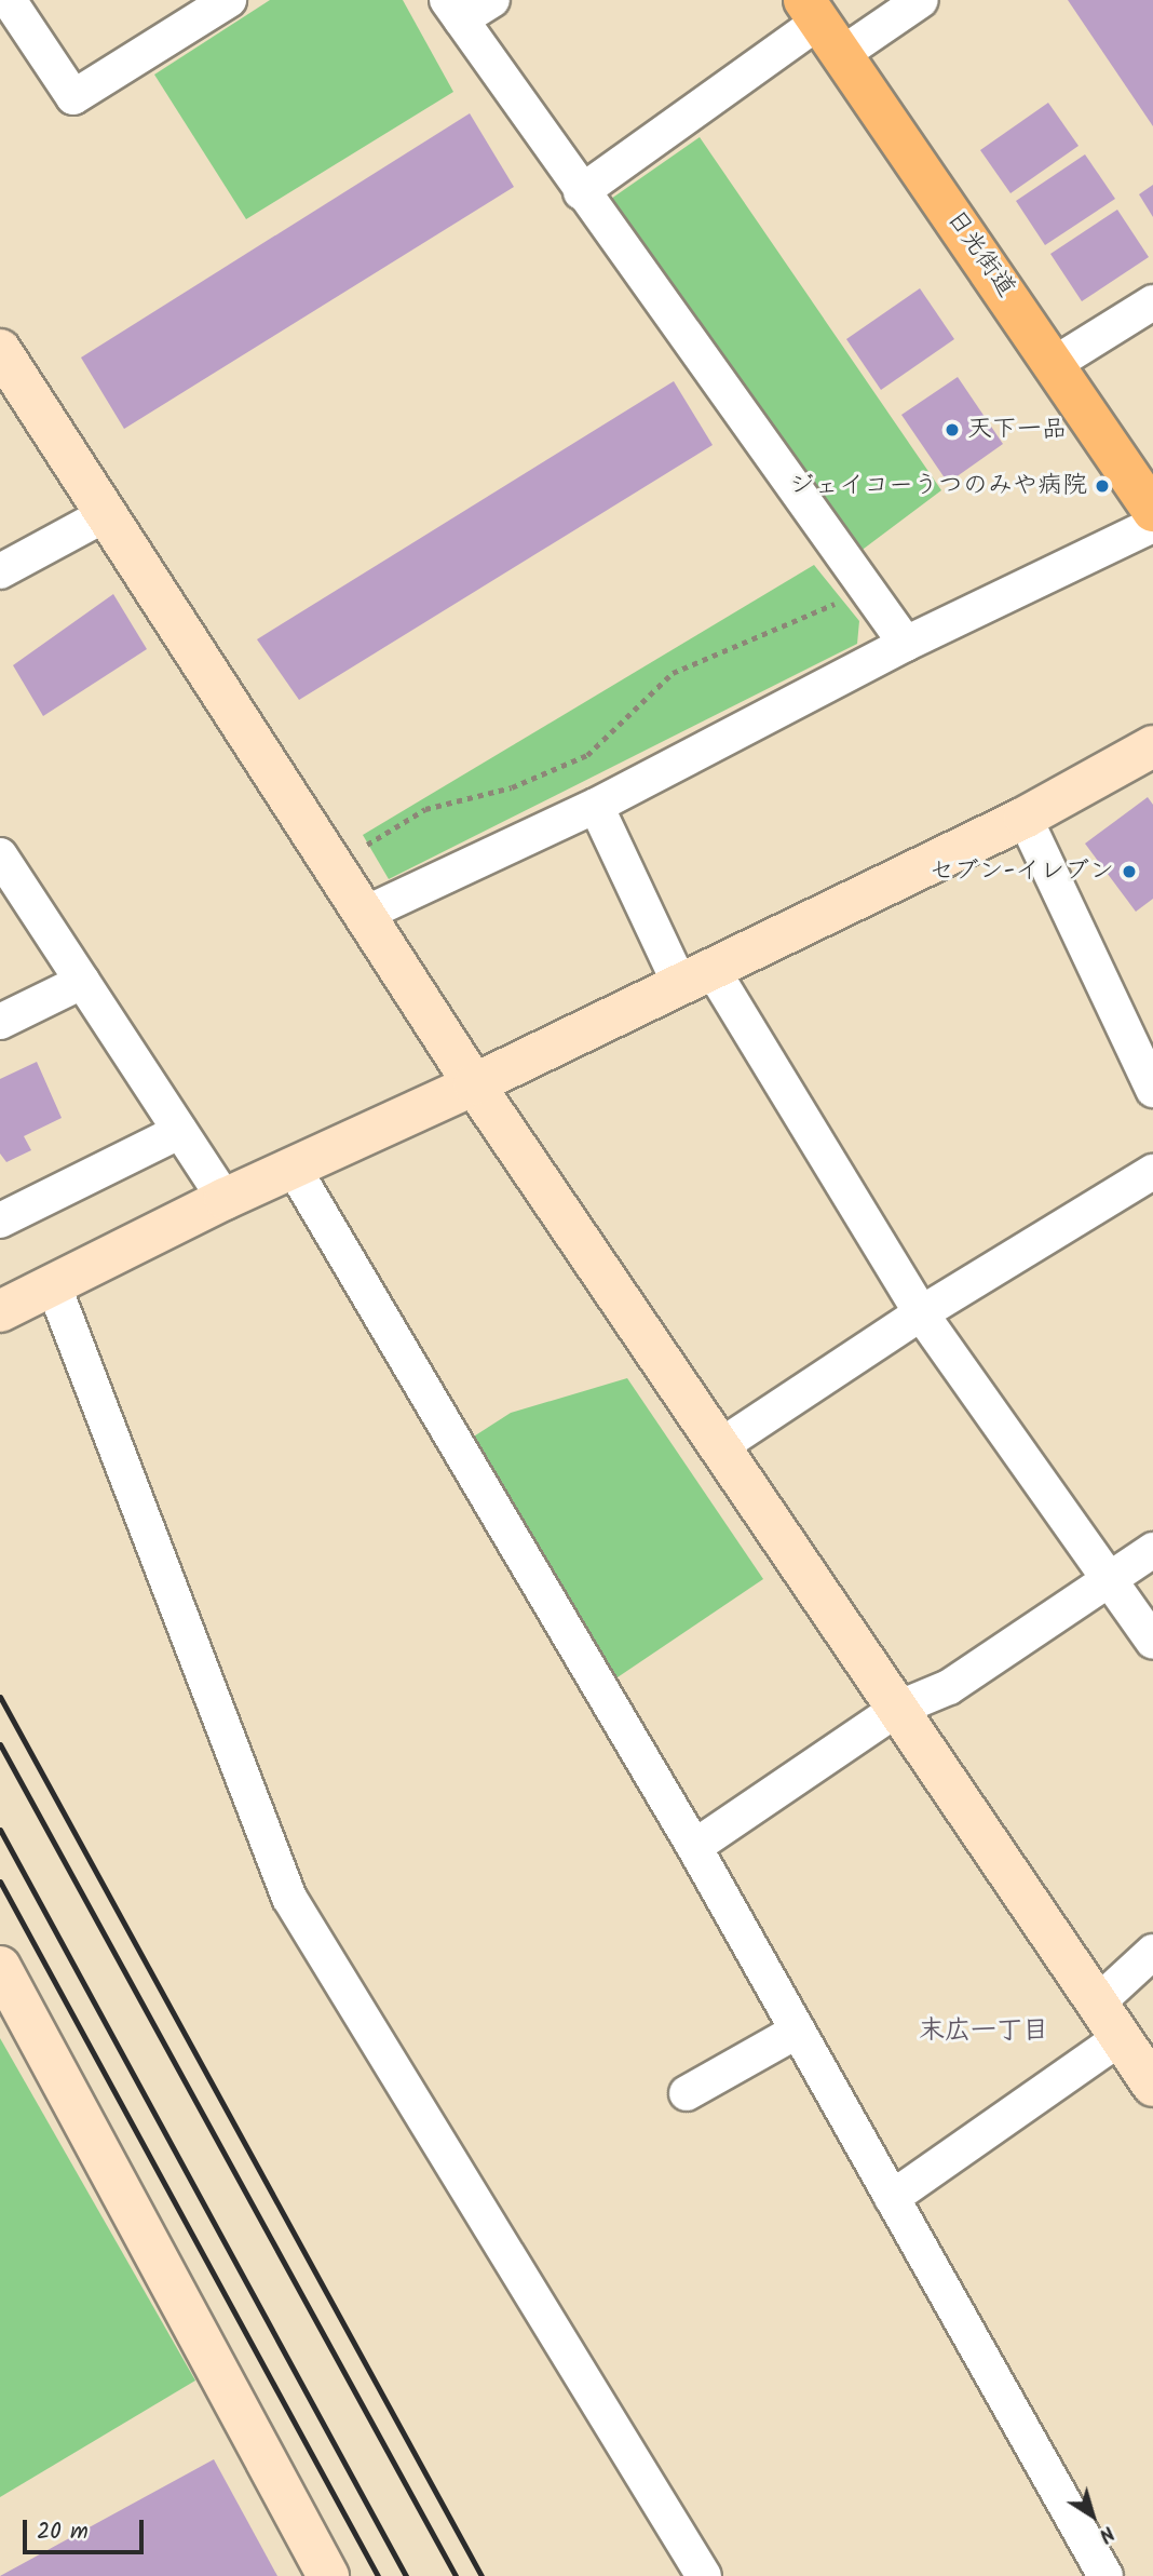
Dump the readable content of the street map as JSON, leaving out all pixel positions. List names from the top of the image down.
{
  "streets": {
    "highway": ["日光街道"]
  },
  "districts": ["末広一丁目"],
  "places": ["天下一品", "ジェイコーうつのみや病院", "セブン-イレブン"],
  "scale_bar": "20 m",
  "north": "bottom right"
}
